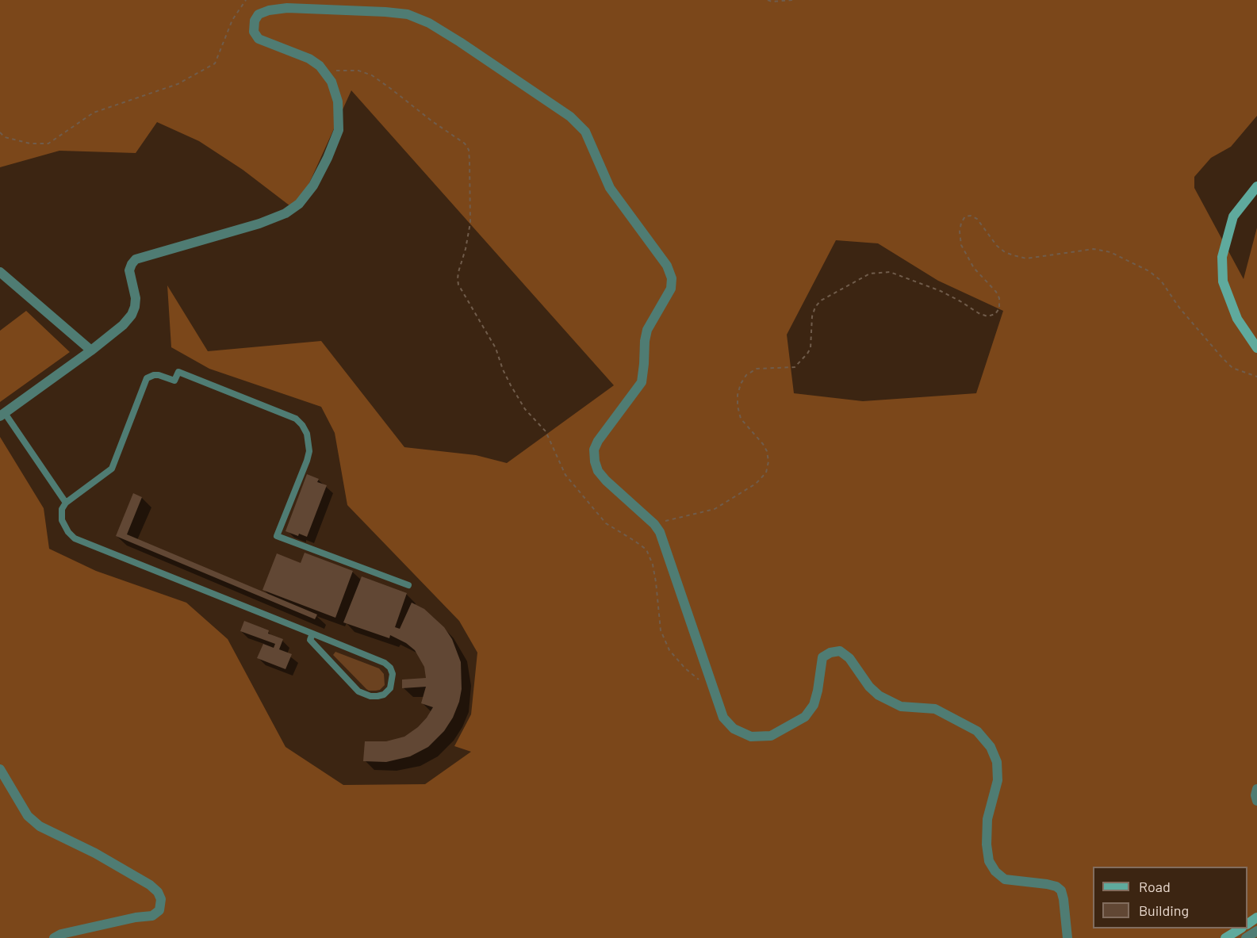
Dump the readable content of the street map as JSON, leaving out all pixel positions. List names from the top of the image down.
{
  "legend": ["Road", "Building"]
}
